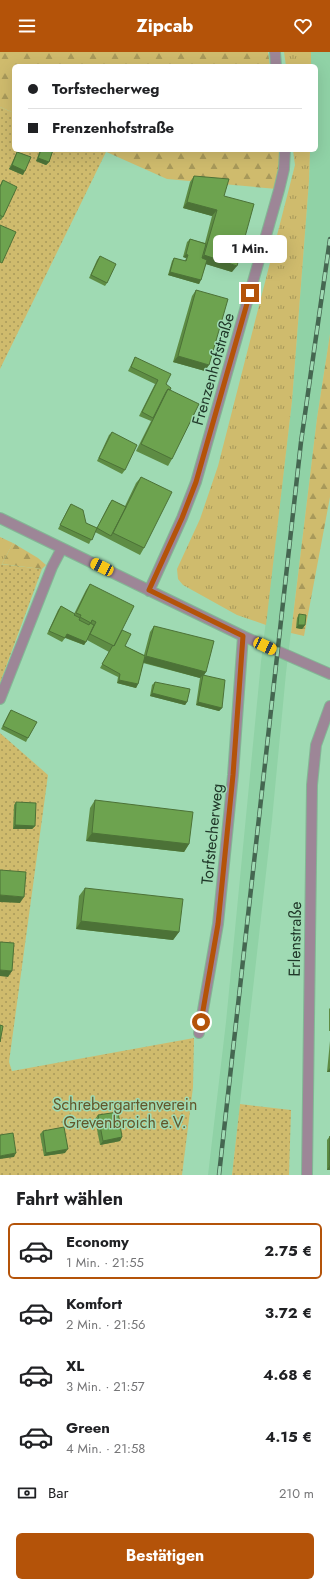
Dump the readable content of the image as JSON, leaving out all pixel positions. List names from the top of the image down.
{
  "streets": {
    "street": ["Frenzenhofstraße", "Torfstecherweg", "Erlenstraße"]
  },
  "parks": ["Schrebergartenverein Grevenbroich e.V."],
  "page": {
    "header": "Zipcab",
    "banner": ["Torfstecherweg", "Frenzenhofstraße"],
    "bubble": "1 Min.",
    "heading": "Fahrt wählen",
    "list": [
      {
        "name": "Economy",
        "note": "1 Min. · 21:55",
        "value": "2.75 €"
      },
      {
        "name": "Komfort",
        "note": "2 Min. · 21:56",
        "value": "3.72 €"
      },
      {
        "name": "XL",
        "note": "3 Min. · 21:57",
        "value": "4.68 €"
      },
      {
        "name": "Green",
        "note": "4 Min. · 21:58",
        "value": "4.15 €"
      }
    ],
    "pay": ["Bar", "210 m"],
    "buttons": "Bestätigen"
  }
}
